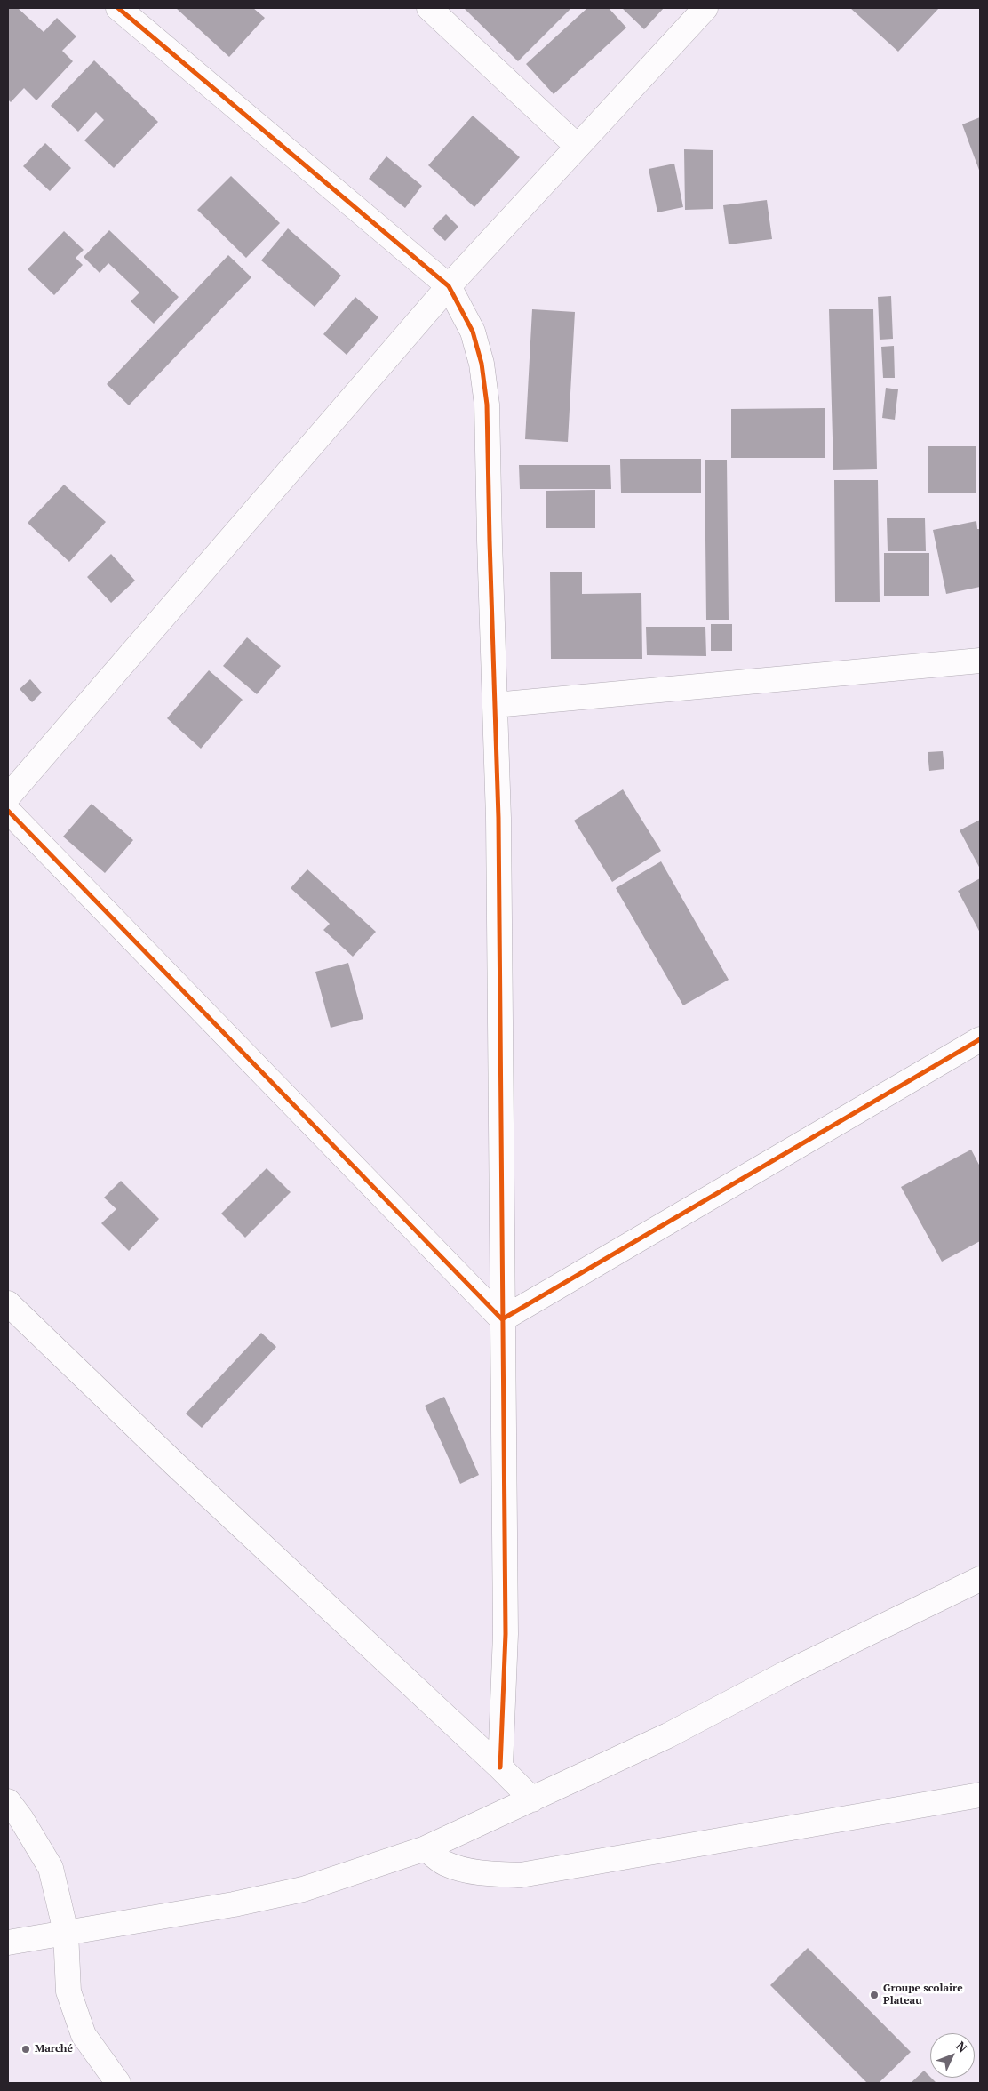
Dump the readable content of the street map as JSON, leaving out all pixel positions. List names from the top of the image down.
{
  "places": ["Groupe scolaire Plateau", "Marché"],
  "north": "top right"
}
